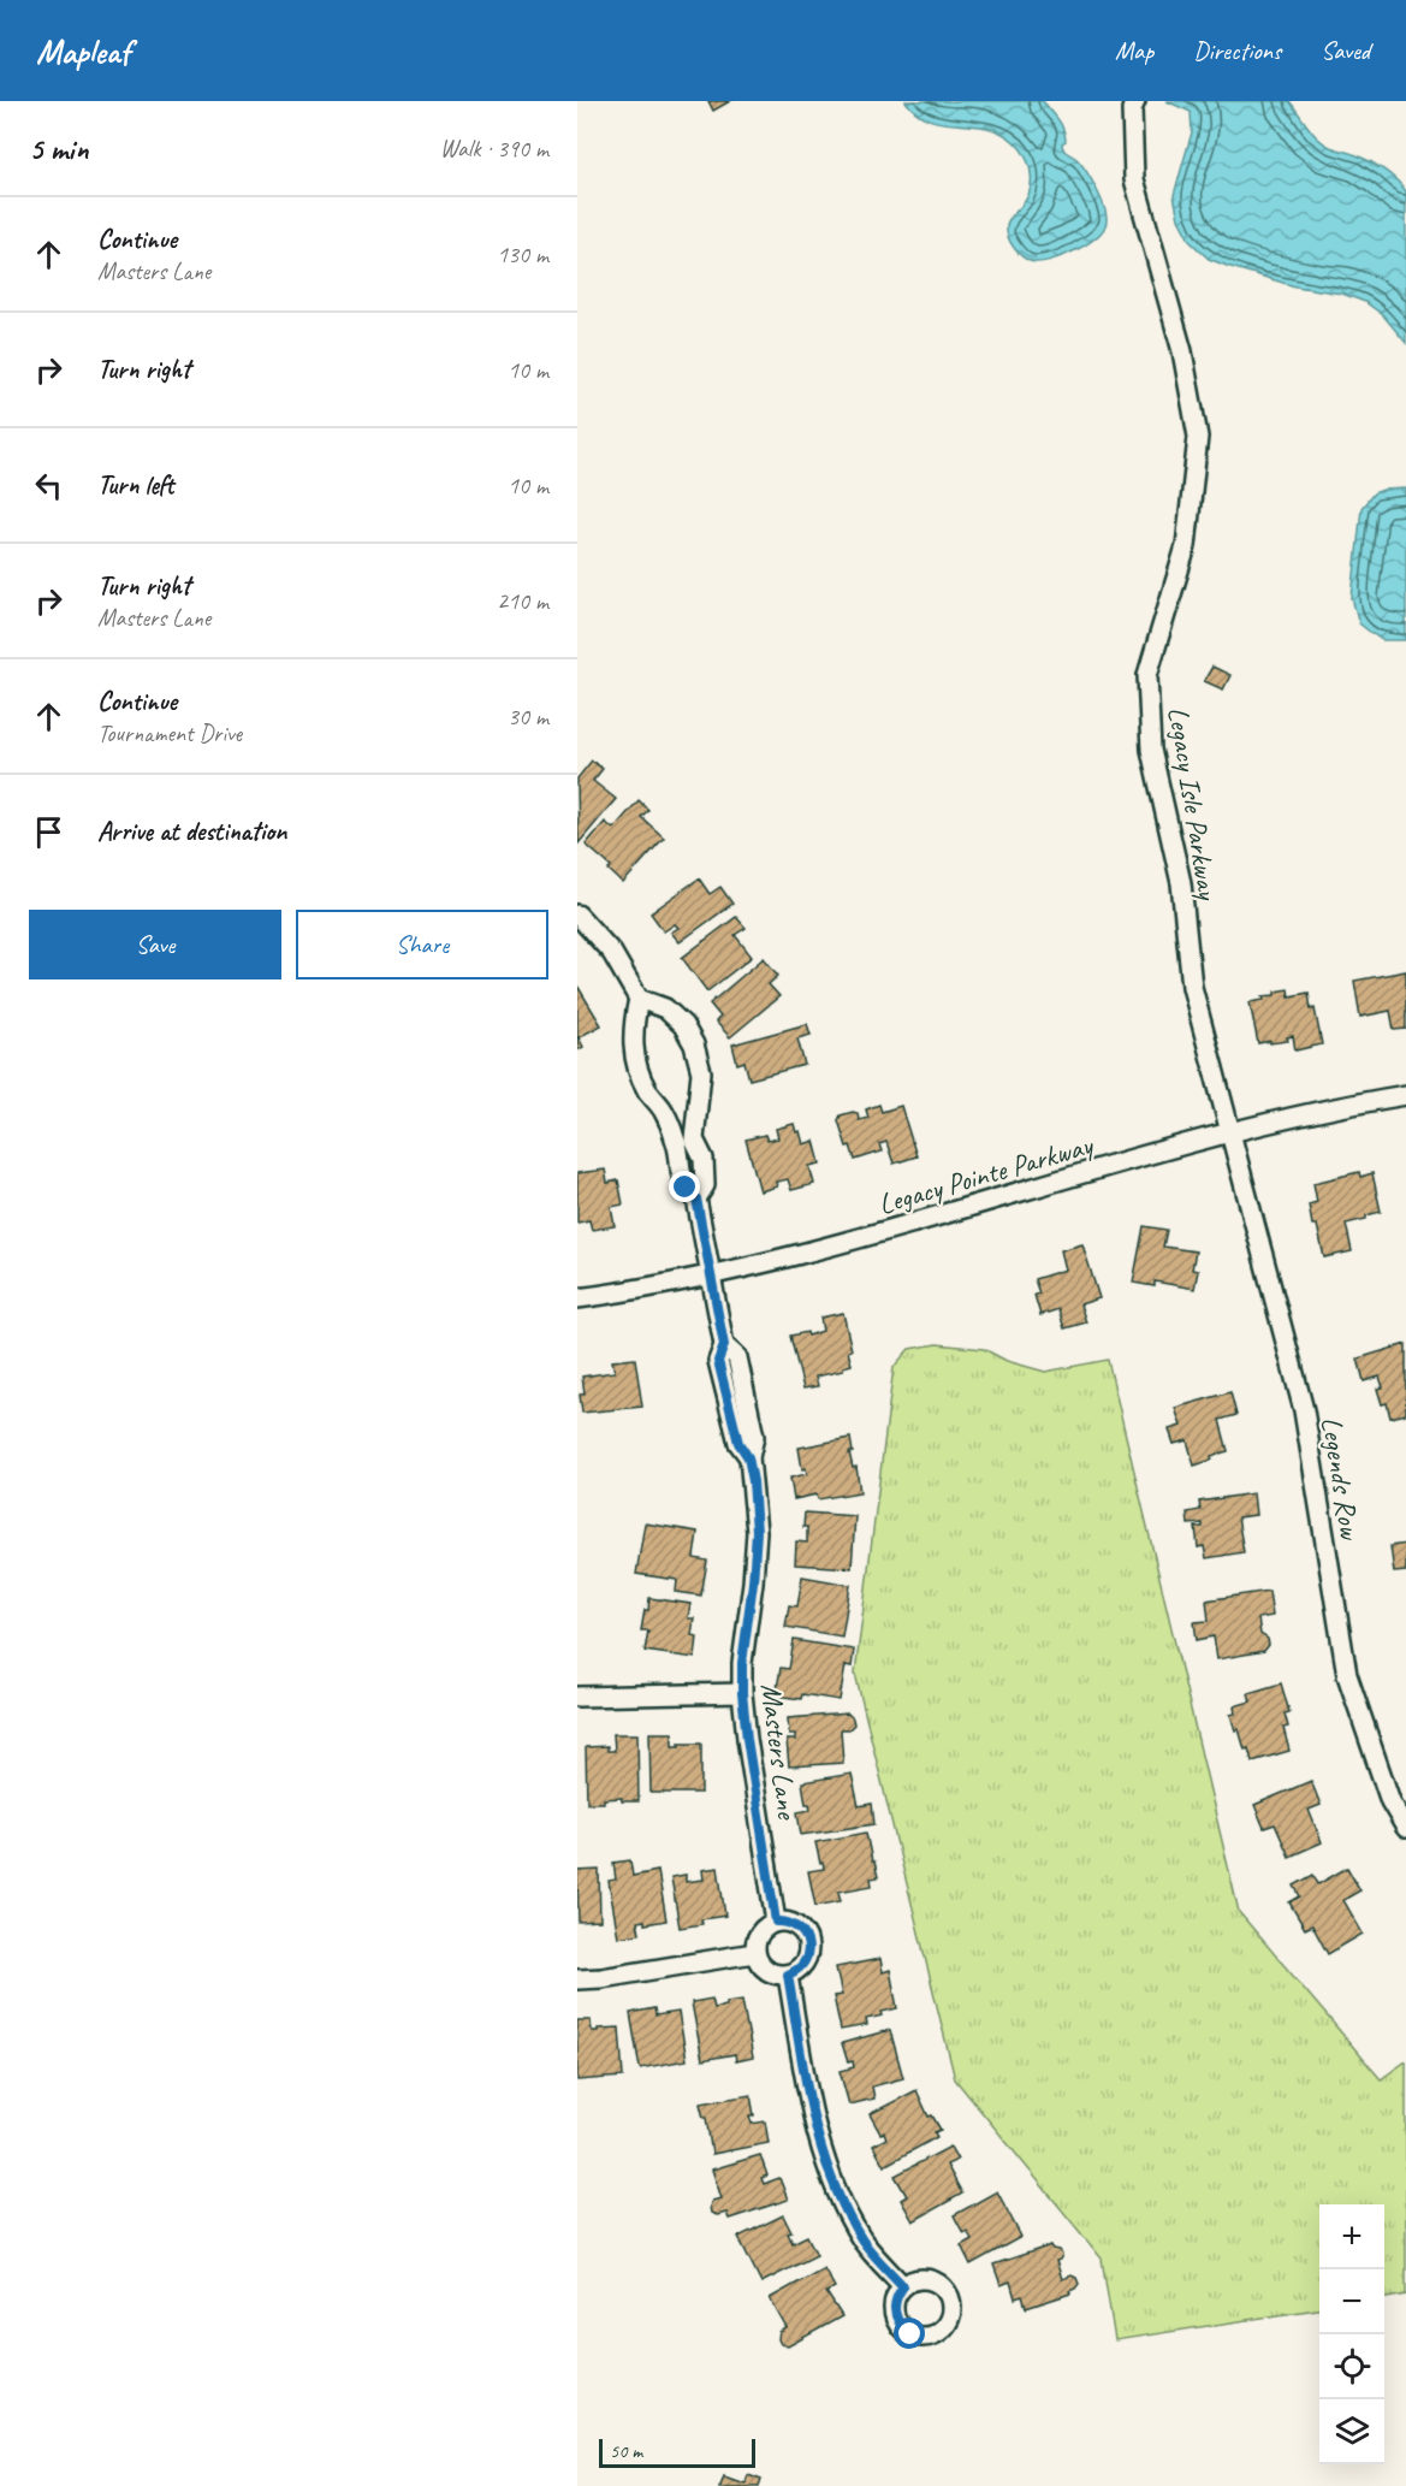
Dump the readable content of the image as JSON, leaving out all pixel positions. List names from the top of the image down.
{
  "streets": {
    "street": [
      "Legacy Isle Parkway",
      "Legacy Pointe Parkway",
      "Legends Row",
      "Masters Lane"
    ]
  },
  "crossings": [
    ["Legacy Isle Parkway", "Legacy Pointe Parkway"],
    ["Legacy Isle Parkway", "Legends Row"],
    ["Legacy Pointe Parkway", "Legends Row"],
    ["Legacy Pointe Parkway", "Masters Lane"]
  ],
  "scale_bar": "50 m",
  "page": {
    "header": "Mapleaf",
    "nav": ["Map", "Directions", "Saved"],
    "heading": ["5 min", "Walk · 390 m"],
    "list": [
      ["Continue", "Masters Lane", "130 m"],
      ["Turn right", "10 m"],
      ["Turn left", "10 m"],
      ["Turn right", "Masters Lane", "210 m"],
      ["Continue", "Tournament Drive", "30 m"],
      "Arrive at destination"
    ],
    "buttons": ["Save", "Share"],
    "map_buttons": ["+", "−"],
    "scale": "50 m"
  }
}
